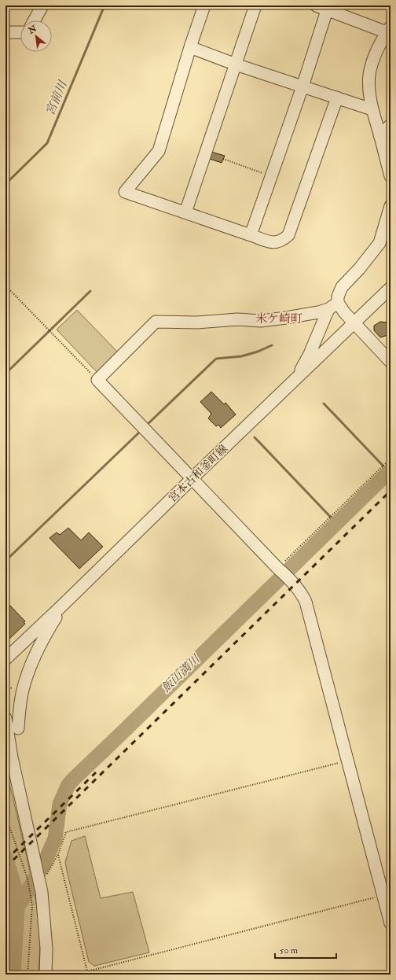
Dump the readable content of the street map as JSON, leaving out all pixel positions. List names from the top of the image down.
{
  "streets": {
    "street": ["宮本古和釜町線"]
  },
  "districts": ["米ケ崎町"],
  "water": ["宮前川", "飯山満川"],
  "scale_bar": "50 m",
  "north": "top left"
}
